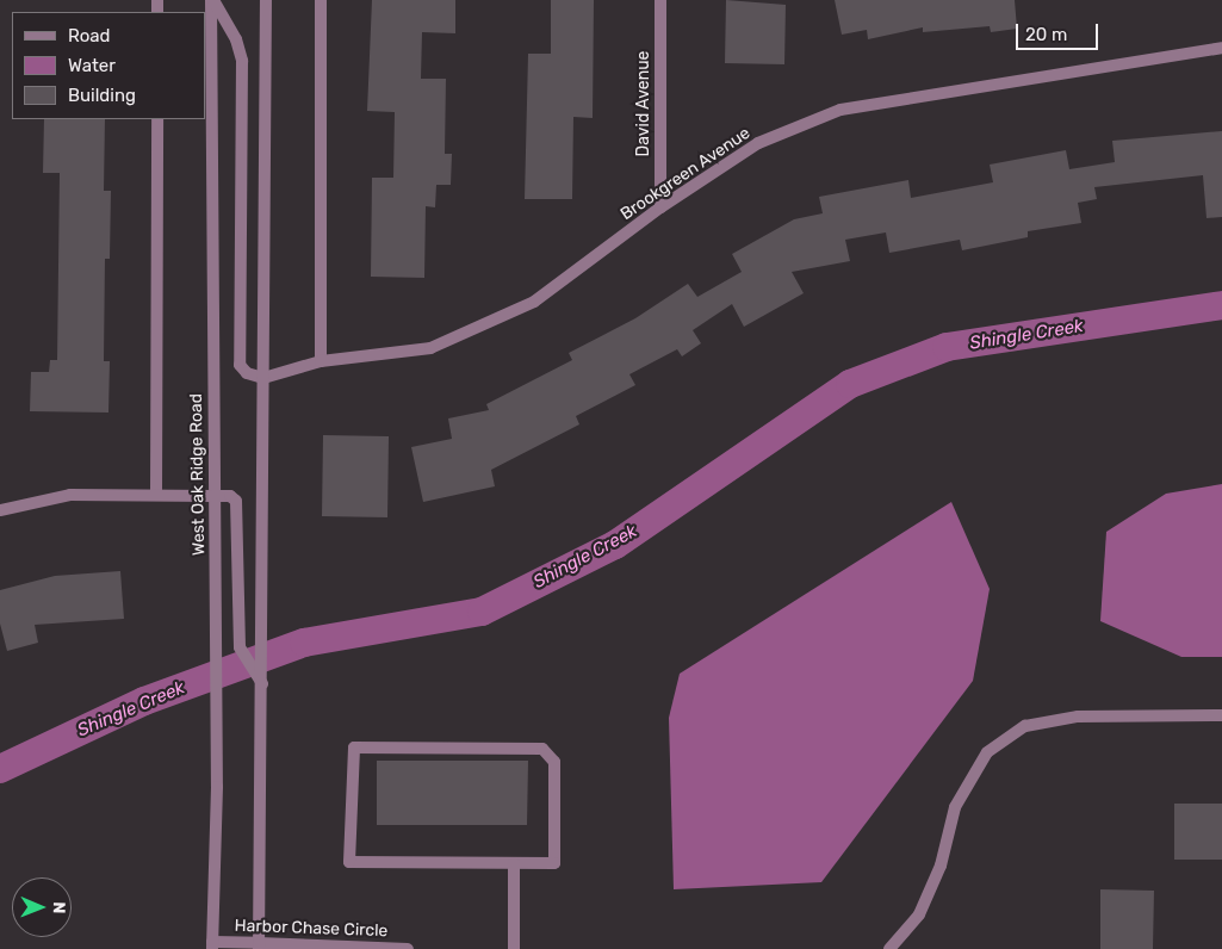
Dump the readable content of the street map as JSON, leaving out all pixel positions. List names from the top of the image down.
{
  "streets": {
    "street": [
      "David Avenue",
      "Brookgreen Avenue",
      "West Oak Ridge Road",
      "Harbor Chase Circle"
    ]
  },
  "crossings": [
    ["David Avenue", "Brookgreen Avenue"],
    ["West Oak Ridge Road", "Harbor Chase Circle"]
  ],
  "water": ["Shingle Creek"],
  "legend": ["Road", "Water", "Building"],
  "scale_bar": "20 m",
  "north": "right"
}
